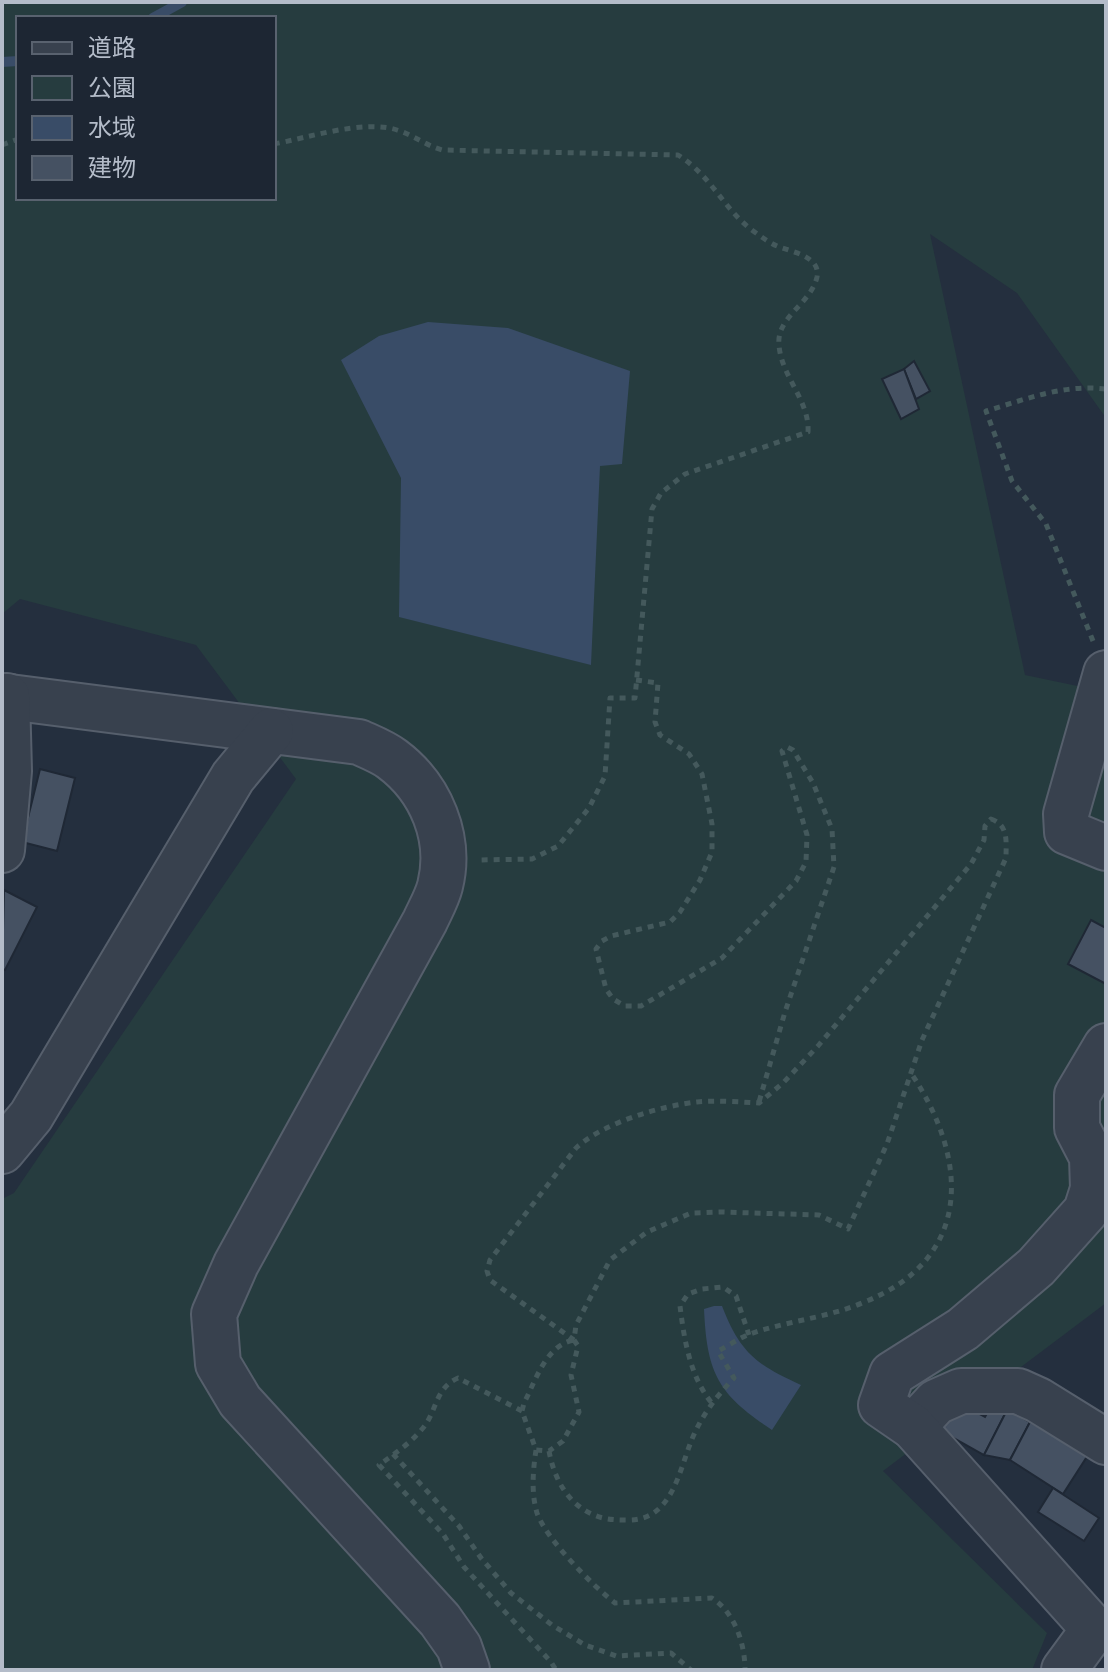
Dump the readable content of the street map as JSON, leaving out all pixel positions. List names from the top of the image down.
{
  "legend": [
    "道路",
    "公園",
    "水域",
    "建物"
  ]
}
